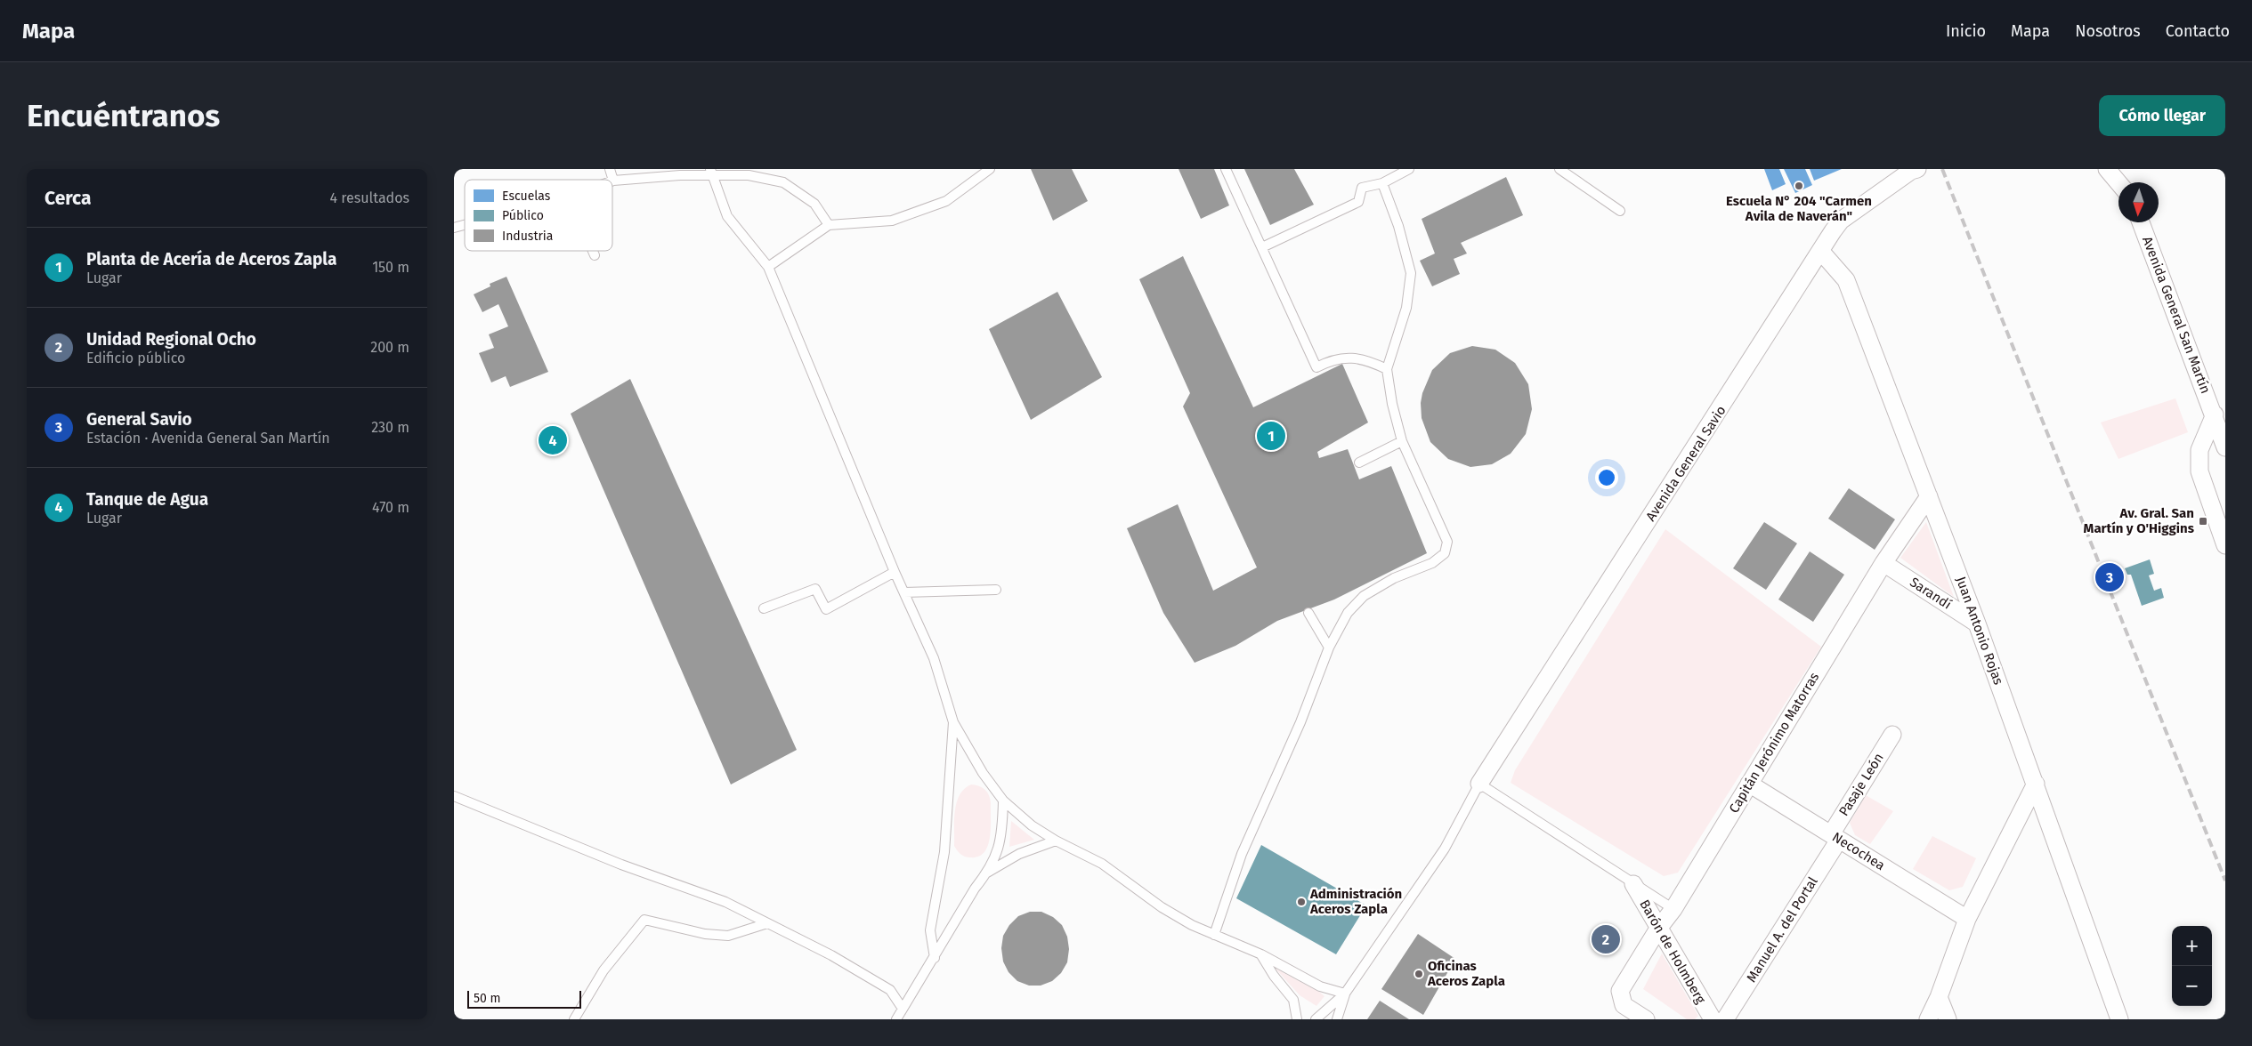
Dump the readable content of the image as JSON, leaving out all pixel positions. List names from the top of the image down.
{
  "streets": {
    "street": [
      "Avenida General San Martín",
      "Avenida General Savio",
      "Sarandí",
      "Juan Antonio Rojas",
      "Capitán Jerónimo Matorras",
      "Pasaje León",
      "Necochea",
      "Manuel A. del Portal",
      "Barón de Holmberg"
    ]
  },
  "crossings": [
    ["Avenida General Savio", "Juan Antonio Rojas"],
    ["Sarandí", "Juan Antonio Rojas"],
    ["Sarandí", "Capitán Jerónimo Matorras"],
    ["Juan Antonio Rojas", "Capitán Jerónimo Matorras"],
    ["Capitán Jerónimo Matorras", "Necochea"],
    ["Capitán Jerónimo Matorras", "Barón de Holmberg"],
    ["Pasaje León", "Necochea"],
    ["Pasaje León", "Manuel A. del Portal"],
    ["Necochea", "Manuel A. del Portal"]
  ],
  "places": {
    "other": ["Escuela N° 204 \"Carmen Avila de Naverán\"", "Administración Aceros Zapla", "Oficinas Aceros Zapla"],
    "transit": ["Av. Gral. San Martín y O'Higgins"]
  },
  "legend": ["Escuelas", "Público", "Industria"],
  "scale_bar": "50 m",
  "north": "bottom",
  "page": {
    "header": "Mapa",
    "nav": [
      "Inicio",
      "Mapa",
      "Nosotros",
      "Contacto"
    ],
    "buttons": "Cómo llegar",
    "title": "Encuéntranos",
    "heading": ["Cerca", "4 resultados"],
    "list": [
      {
        "mark": "1",
        "name": "Planta de Acería de Aceros Zapla",
        "note": "Lugar",
        "value": "150 m"
      },
      {
        "mark": "2",
        "name": "Unidad Regional Ocho",
        "note": "Edificio público",
        "value": "200 m"
      },
      {
        "mark": "3",
        "name": "General Savio",
        "note": "Estación · Avenida General San Martín",
        "value": "230 m"
      },
      {
        "mark": "4",
        "name": "Tanque de Agua",
        "note": "Lugar",
        "value": "470 m"
      }
    ],
    "pins": [
      "1",
      "4",
      "3",
      "2"
    ],
    "map_buttons": ["+", "−"],
    "scale": "50 m"
  }
}
